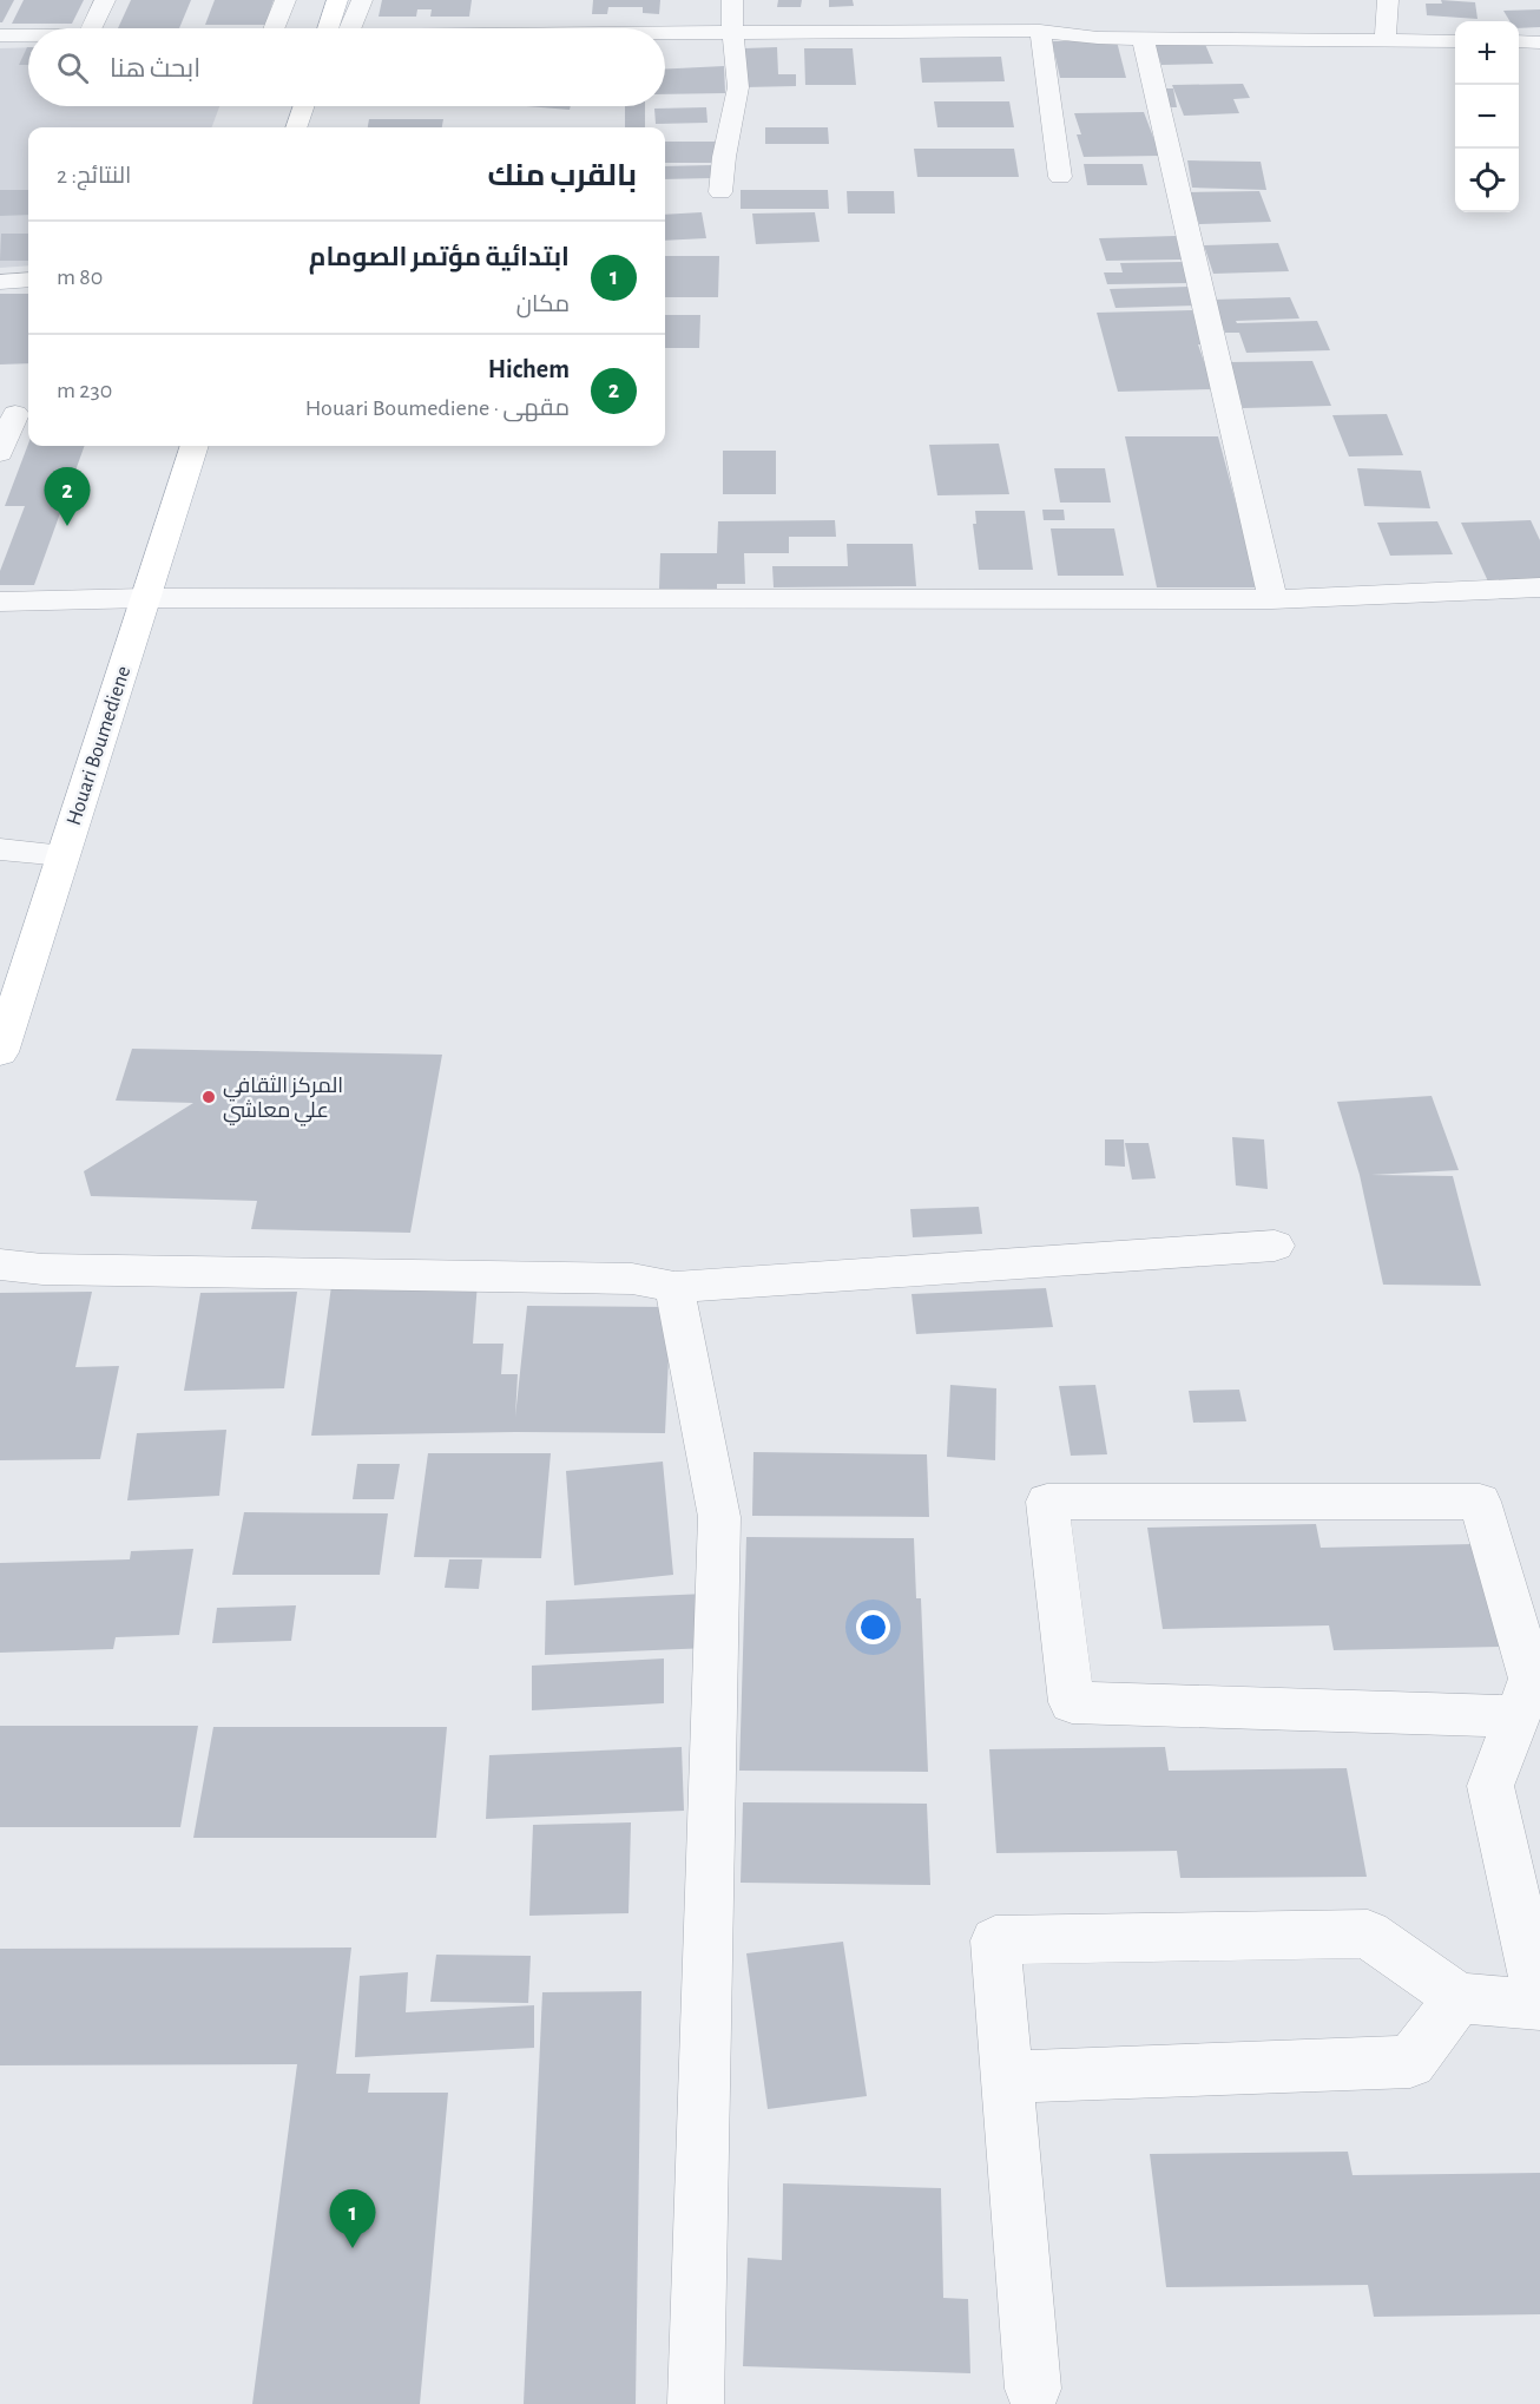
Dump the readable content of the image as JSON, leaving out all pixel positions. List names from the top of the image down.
{
  "streets": {
    "main road": ["Houari Boumediene"]
  },
  "places": ["المركز الثقافي علي معاشي"],
  "page": {
    "map_buttons": ["+", "−"],
    "search": "ابحث هنا",
    "heading": ["بالقرب منك", "النتائج: 2"],
    "list": [
      {
        "mark": "1",
        "name": "ابتدائية مؤتمر الصومام",
        "note": "مكان",
        "value": "80 m"
      },
      {
        "mark": "2",
        "name": "Hichem",
        "note": "مقهى · Houari Boumediene",
        "value": "230 m"
      }
    ],
    "pins": ["2", "1"]
  }
}
